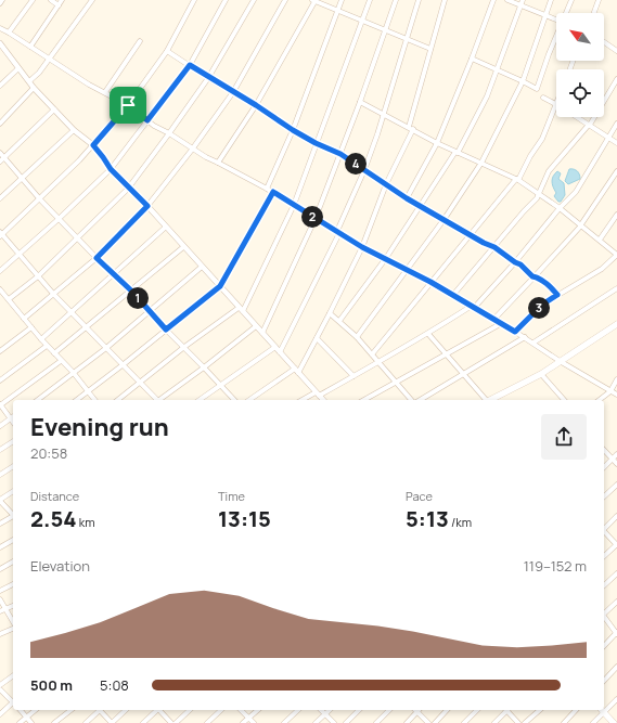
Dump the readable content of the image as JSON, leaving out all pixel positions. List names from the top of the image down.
{
  "north": "top left",
  "page": {
    "pins": [
      "4",
      "2",
      "1",
      "3"
    ],
    "heading": ["Evening run", "20:58"],
    "stats": [
      ["Distance", "2.54 km"],
      ["Time", "13:15"],
      ["Pace", "5:13 /km"]
    ],
    "chart": ["Elevation", "119–152 m"],
    "list": [
      {
        "name": "500 m",
        "note": "5:08"
      }
    ]
  }
}
